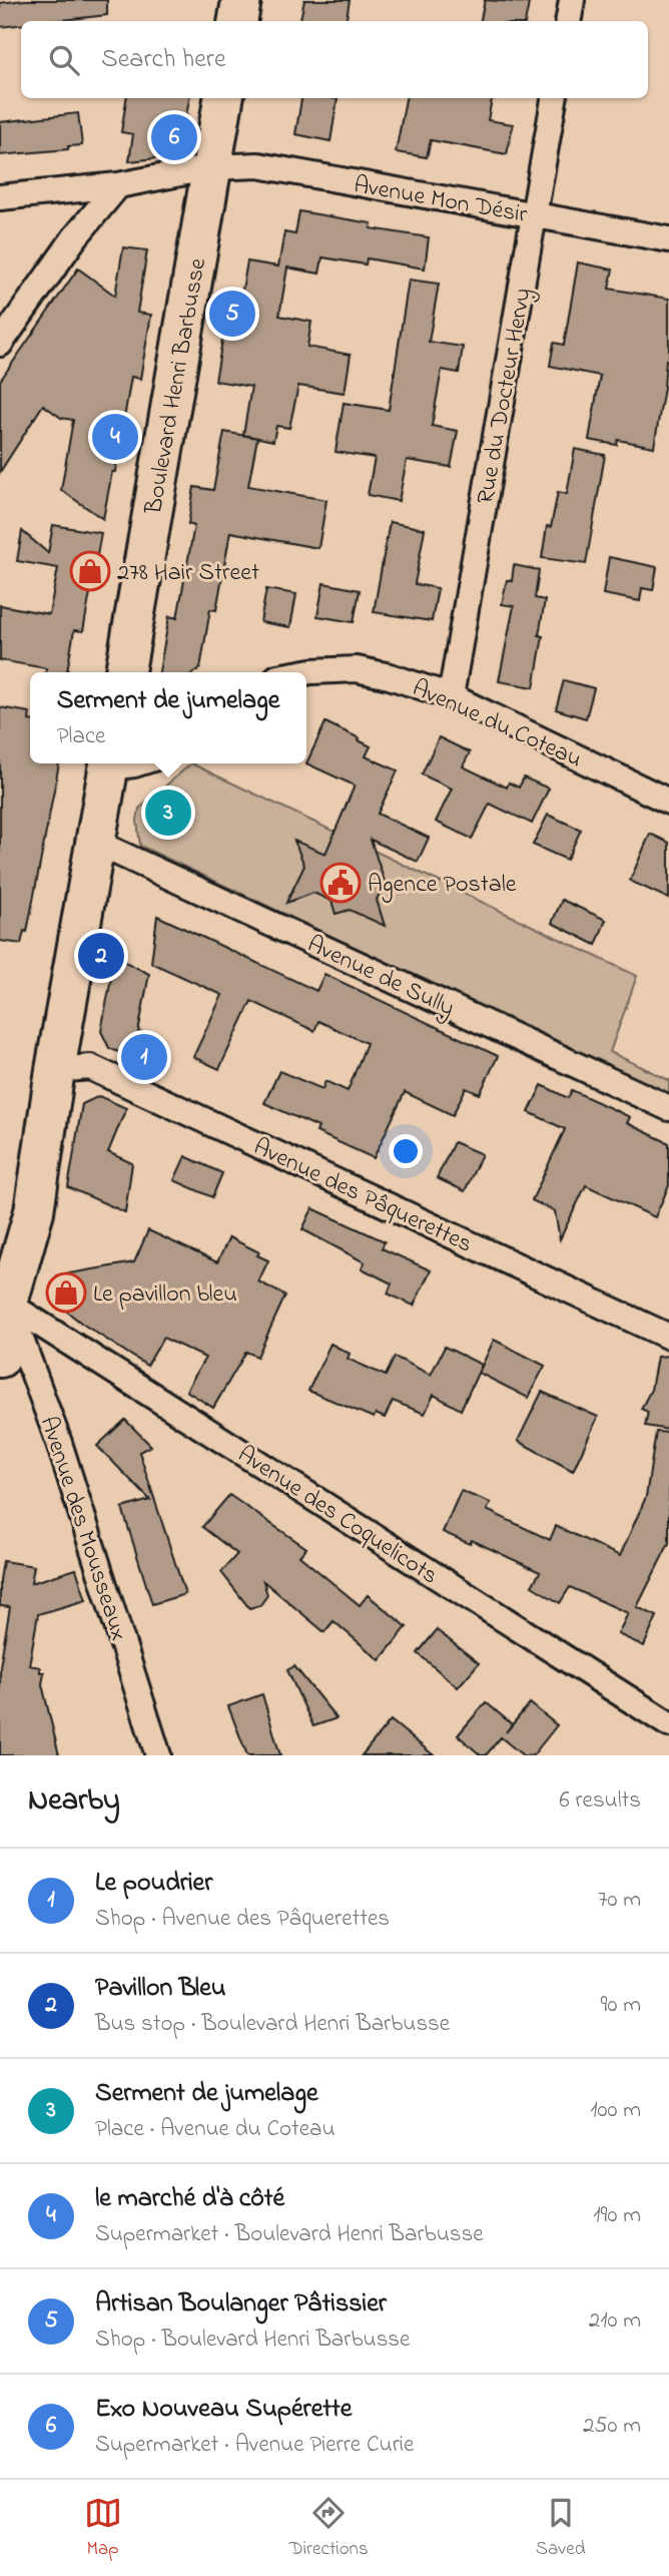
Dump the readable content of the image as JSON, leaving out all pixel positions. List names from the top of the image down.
{
  "streets": {
    "main road": ["Boulevard Henri Barbusse"],
    "street": [
      "Avenue Mon Désir",
      "Rue du Docteur Hervy",
      "Avenue du Coteau",
      "Avenue de Sully",
      "Avenue des Pâquerettes",
      "Avenue des Coquelicots",
      "Avenue des Mousseaux"
    ]
  },
  "crossings": [
    ["Avenue Mon Désir", "Boulevard Henri Barbusse"],
    ["Avenue Mon Désir", "Rue du Docteur Hervy"],
    ["Rue du Docteur Hervy", "Avenue du Coteau"],
    ["Avenue des Coquelicots", "Avenue des Mousseaux"]
  ],
  "places": {
    "shop": ["278 Hair Street", "Le pavillon bleu"],
    "public building": ["Agence Postale"]
  },
  "page": {
    "search": "Search here",
    "pins": [
      "6",
      "5",
      "4",
      "3",
      "2",
      "1"
    ],
    "popup": ["Serment de jumelage", "Place"],
    "heading": ["Nearby", "6 results"],
    "list": [
      {
        "mark": "1",
        "name": "Le poudrier",
        "note": "Shop · Avenue des Pâquerettes",
        "value": "70 m"
      },
      {
        "mark": "2",
        "name": "Pavillon Bleu",
        "note": "Bus stop · Boulevard Henri Barbusse",
        "value": "90 m"
      },
      {
        "mark": "3",
        "name": "Serment de jumelage",
        "note": "Place · Avenue du Coteau",
        "value": "100 m"
      },
      {
        "mark": "4",
        "name": "le marché d'à côté",
        "note": "Supermarket · Boulevard Henri Barbusse",
        "value": "190 m"
      },
      {
        "mark": "5",
        "name": "Artisan Boulanger Pâtissier",
        "note": "Shop · Boulevard Henri Barbusse",
        "value": "210 m"
      },
      {
        "mark": "6",
        "name": "Exo Nouveau Supérette",
        "note": "Supermarket · Avenue Pierre Curie",
        "value": "250 m"
      }
    ],
    "nav": ["Map", "Directions", "Saved"]
  }
}
